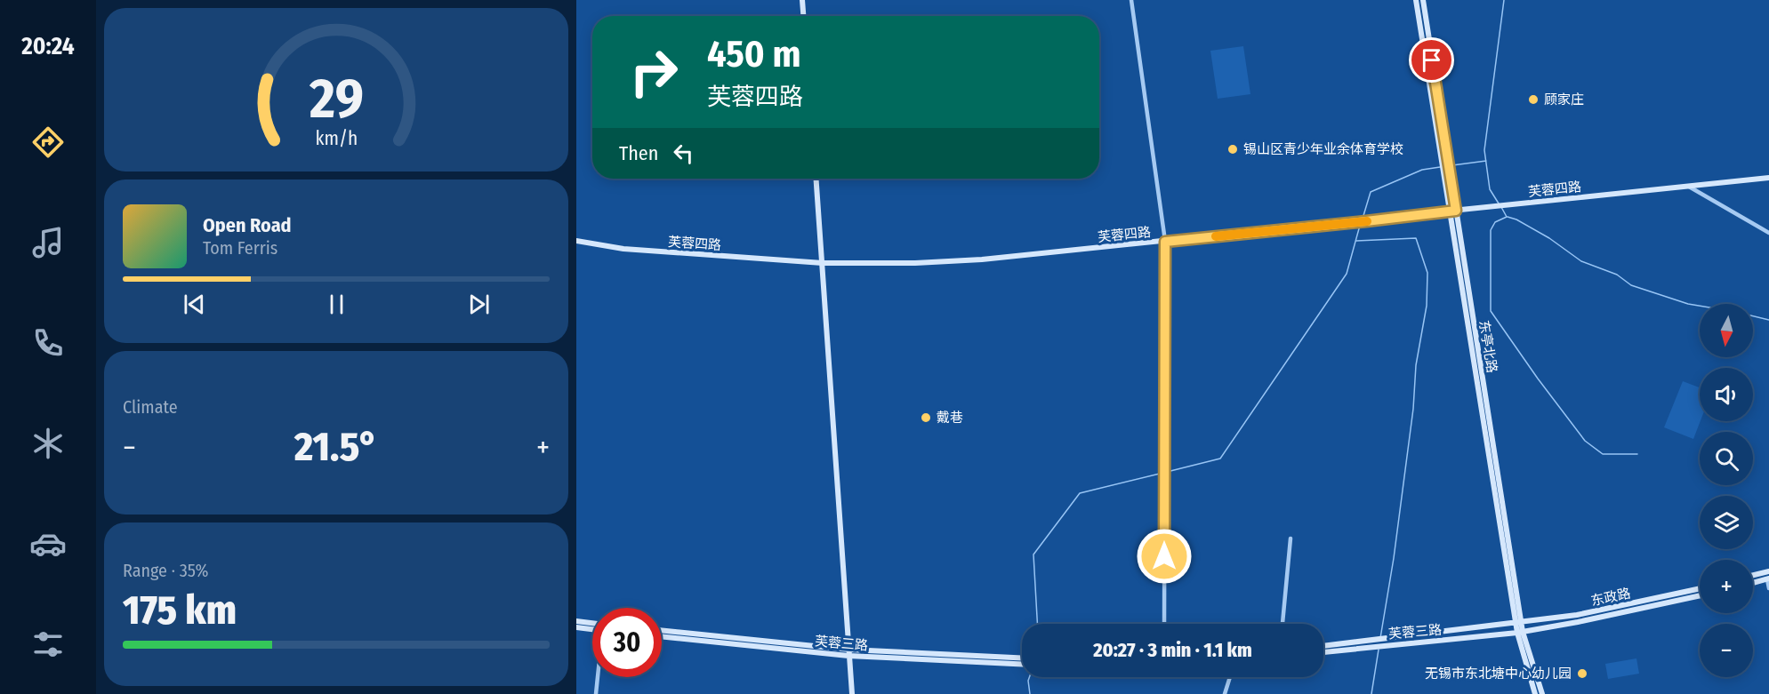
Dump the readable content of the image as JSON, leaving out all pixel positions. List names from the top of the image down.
{
  "streets": {
    "main road": [
      "芙蓉四路",
      "东亭北路",
      "东政路",
      "芙蓉三路"
    ]
  },
  "crossings": [
    ["芙蓉四路", "东亭北路"],
    ["东亭北路", "东政路"],
    ["东亭北路", "芙蓉三路"],
    ["东政路", "芙蓉三路"]
  ],
  "places": [
    "顾家庄",
    "锡山区青少年业余体育学校",
    "戴巷",
    "无锡市东北塘中心幼儿园"
  ],
  "north": "bottom",
  "page": {
    "tabs": "20:24",
    "turn": ["450 m", "芙蓉四路"],
    "then": "Then",
    "song": ["Open Road", "Tom Ferris"],
    "map_buttons": ["+", "−"],
    "tile": [
      "Climate",
      ["Range · 35%", "175 km"]
    ],
    "heat": ["−", "21.5°", "+"],
    "limit": "30",
    "trip": "20:27 · 3 min · 1.1 km",
    "gauge": ["29", "km/h"]
  }
}
